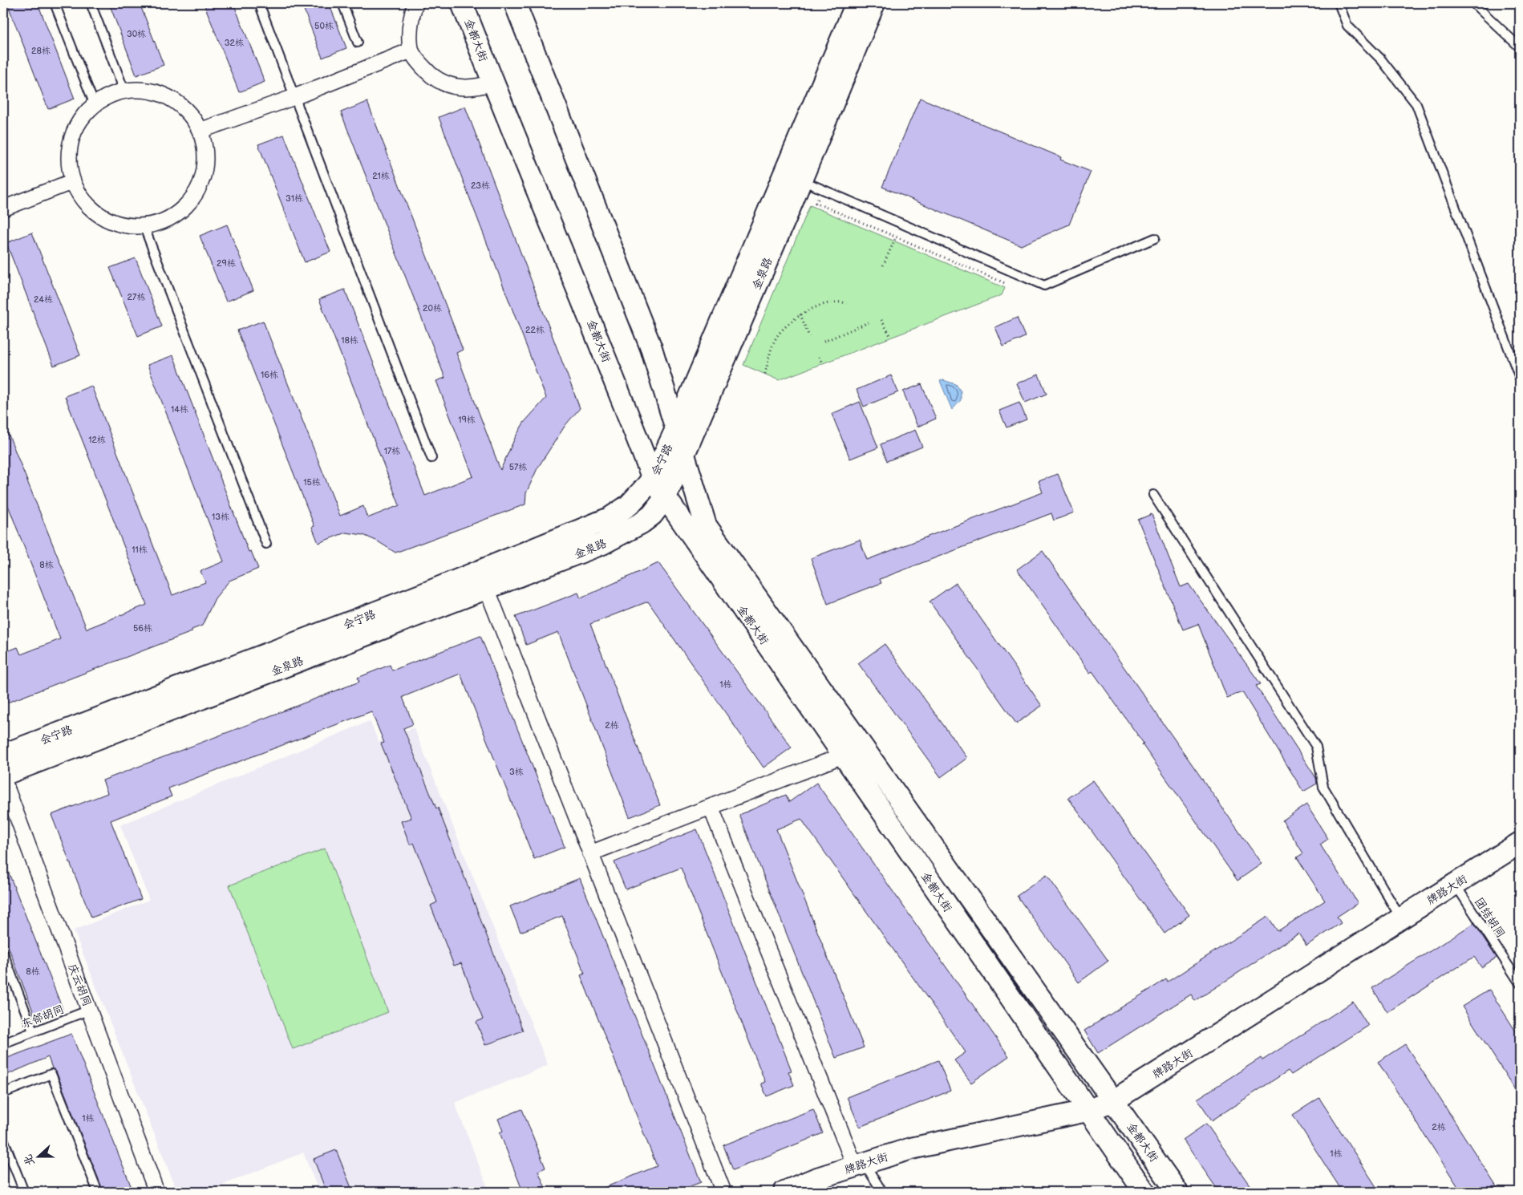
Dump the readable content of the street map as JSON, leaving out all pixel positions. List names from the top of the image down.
{
  "streets": {
    "main road": [
      "金都大街",
      "金泉路",
      "会宁路",
      "牌路大街"
    ],
    "street": ["庆云胡同"],
    "lane": ["团结胡同", "东邻胡同"]
  },
  "crossings": [
    ["金都大街", "金泉路"],
    ["金都大街", "会宁路"],
    ["金都大街", "牌路大街"],
    ["金泉路", "会宁路"],
    ["牌路大街", "团结胡同"],
    ["庆云胡同", "东邻胡同"]
  ],
  "house_numbers": [
    "50栋",
    "30栋",
    "32栋",
    "28栋",
    "21栋",
    "23栋",
    "31栋",
    "29栋",
    "27栋",
    "24栋",
    "20栋",
    "22栋",
    "18栋",
    "16栋",
    "14栋",
    "19栋",
    "12栋",
    "17栋",
    "57栋",
    "15栋",
    "13栋",
    "11栋",
    "8栋",
    "56栋",
    "1栋",
    "2栋",
    "3栋",
    "8栋",
    "1栋",
    "2栋",
    "1栋"
  ],
  "north": "left"
}
